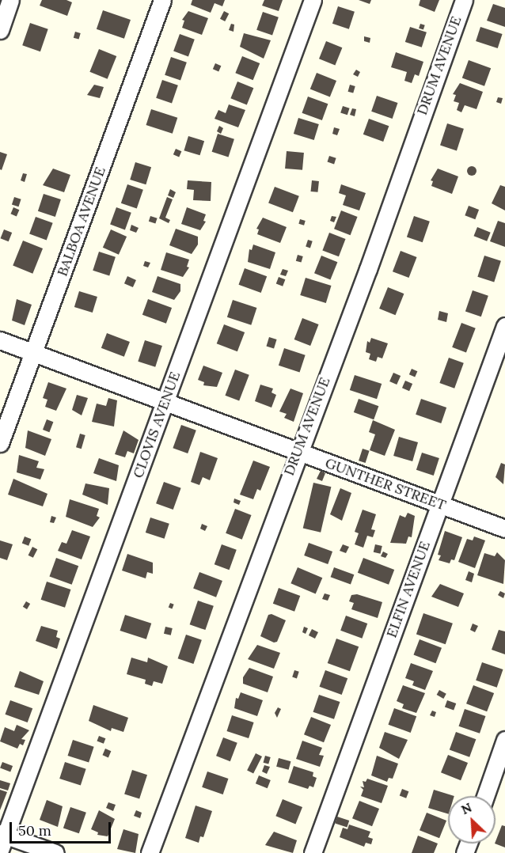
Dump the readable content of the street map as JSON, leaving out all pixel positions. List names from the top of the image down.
{
  "streets": {
    "street": [
      "DRUM AVENUE",
      "BALBOA AVENUE",
      "CLOVIS AVENUE",
      "GUNTHER STREET",
      "ELFIN AVENUE"
    ]
  },
  "crossings": [
    ["DRUM AVENUE", "GUNTHER STREET"],
    ["BALBOA AVENUE", "GUNTHER STREET"],
    ["CLOVIS AVENUE", "GUNTHER STREET"],
    ["GUNTHER STREET", "ELFIN AVENUE"]
  ],
  "scale_bar": "50 m",
  "north": "top left"
}
